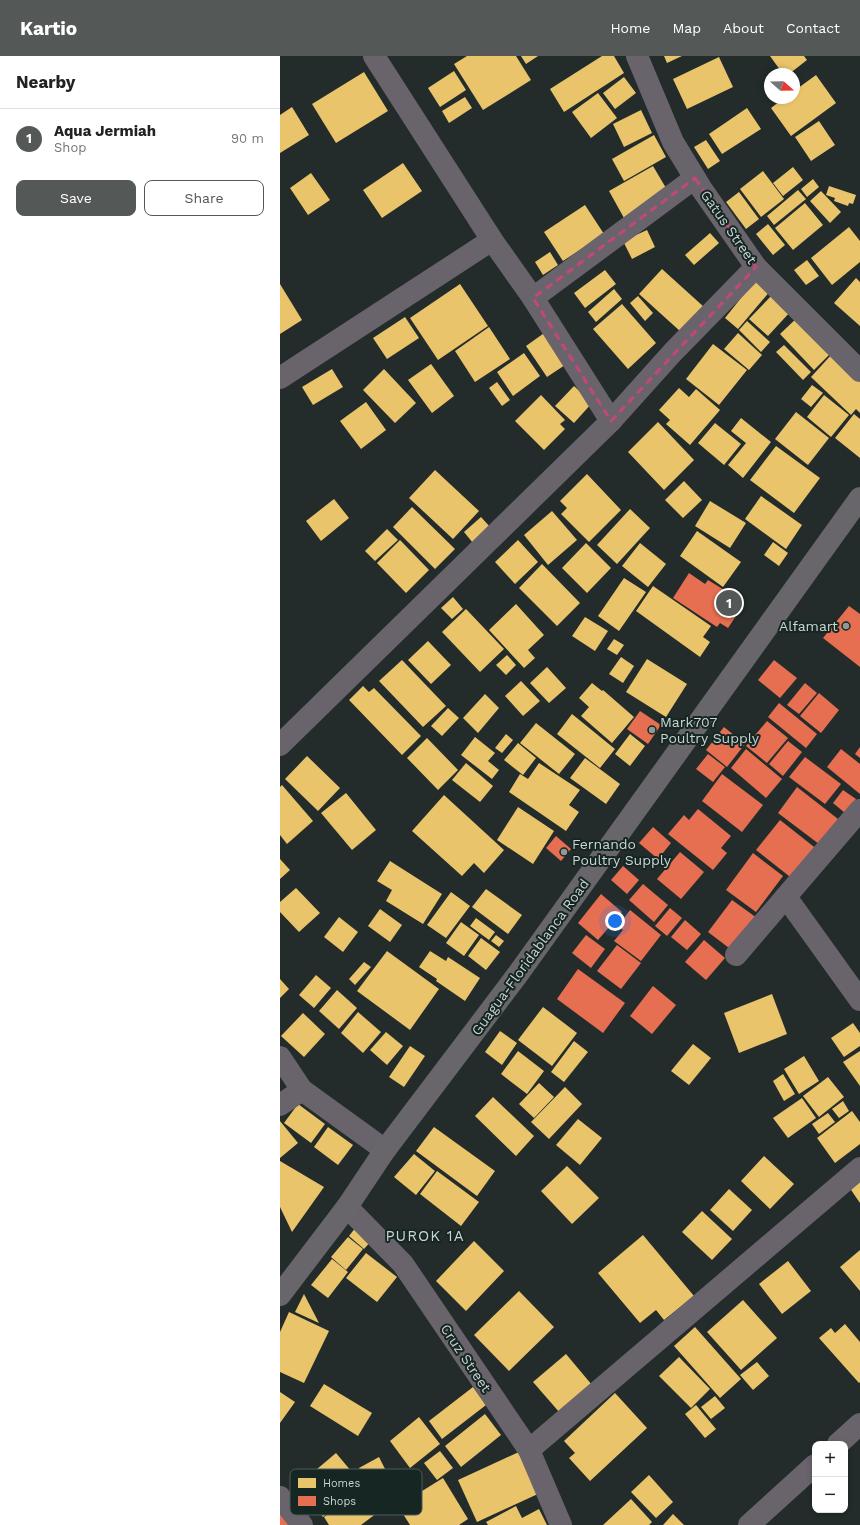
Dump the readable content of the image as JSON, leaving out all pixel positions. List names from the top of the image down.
{
  "streets": {
    "main road": ["Guagua-Floridablanca Road"],
    "street": ["Gatus Street", "Cruz Street"]
  },
  "crossings": [
    ["Guagua-Floridablanca Road", "Cruz Street"]
  ],
  "districts": ["PUROK 1A"],
  "places": ["Alfamart", "Mark707 Poultry Supply", "Fernando Poultry Supply"],
  "legend": ["Homes", "Shops"],
  "north": "right",
  "page": {
    "header": "Kartio",
    "nav": [
      "Home",
      "Map",
      "About",
      "Contact"
    ],
    "heading": "Nearby",
    "list": [
      {
        "mark": "1",
        "name": "Aqua Jermiah",
        "note": "Shop",
        "value": "90 m"
      }
    ],
    "buttons": ["Save", "Share"],
    "pins": "1",
    "map_buttons": ["+", "−"]
  }
}
